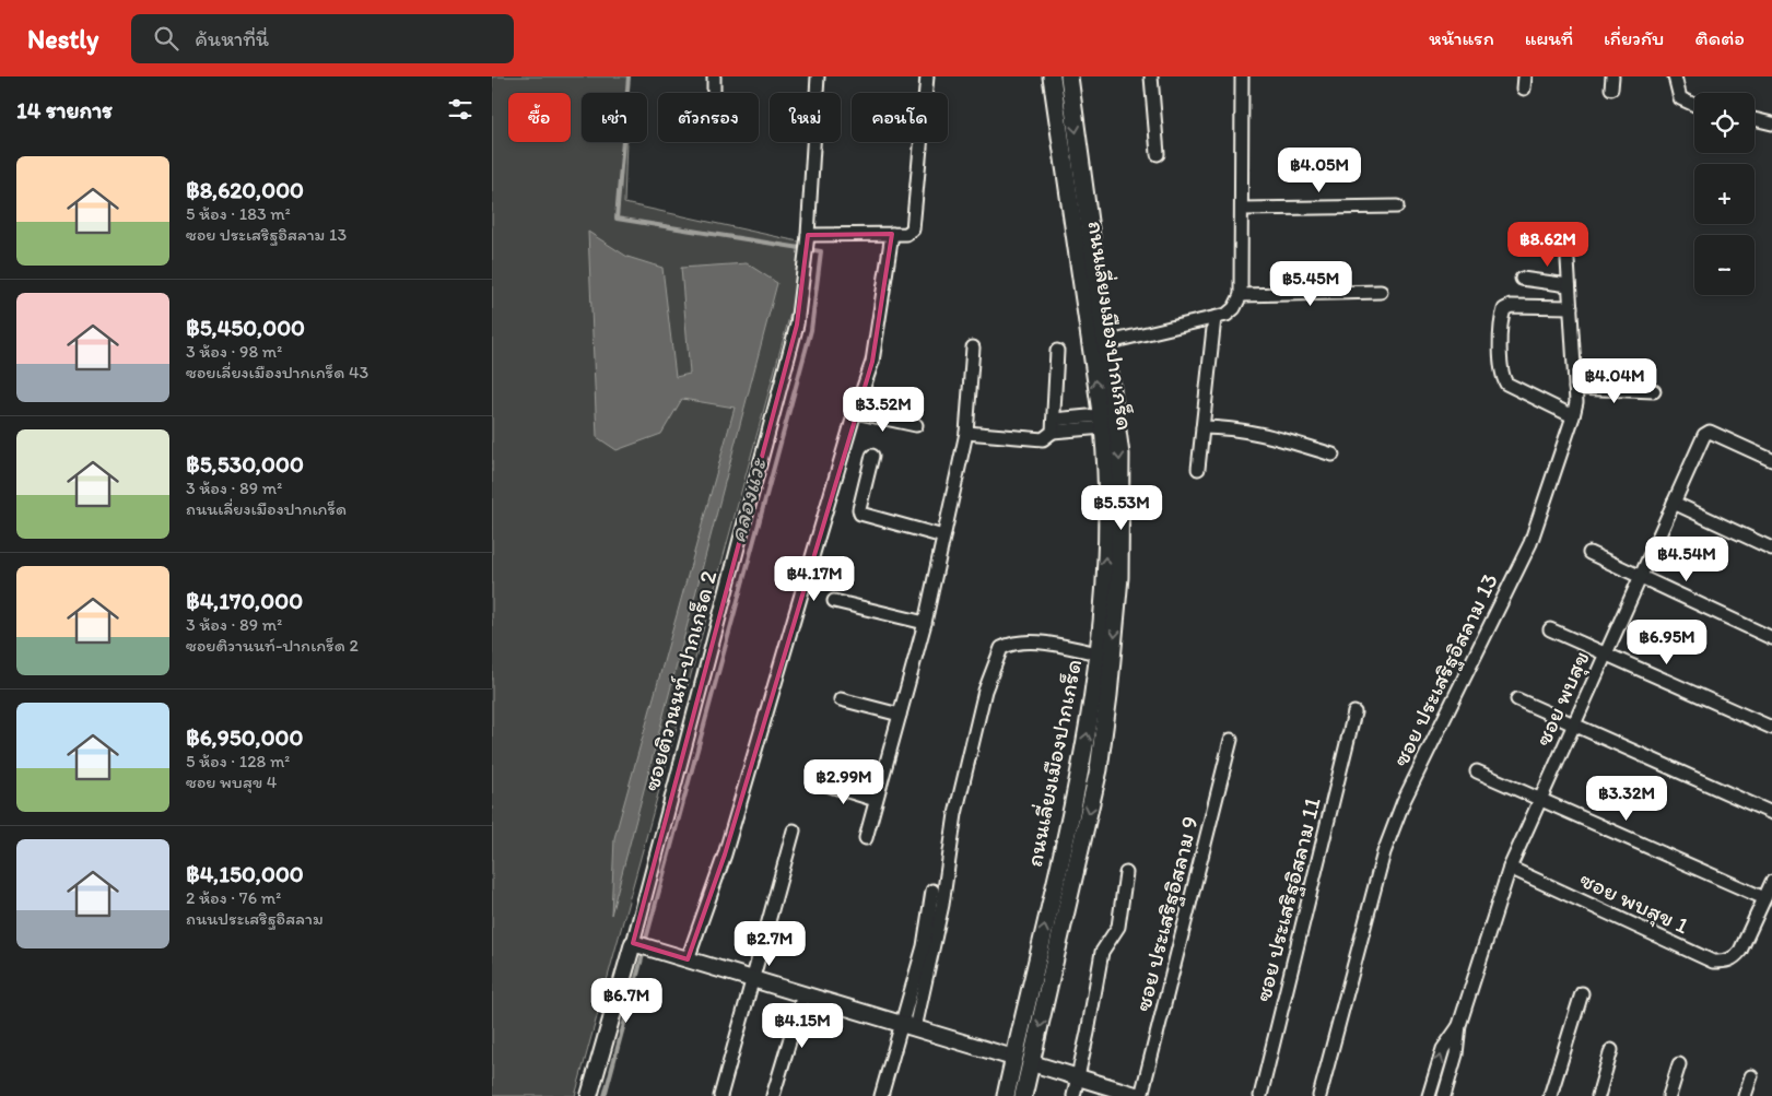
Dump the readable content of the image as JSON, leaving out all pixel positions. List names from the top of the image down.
{
  "streets": {
    "main road": ["ถนนเลี่ยงเมืองปากเกร็ด"],
    "street": [
      "ซอย ประเสริฐอิสลาม 13",
      "ซอยติวานนท์-ปากเกร็ด 2",
      "ซอย พบสุข",
      "ซอย ประเสริฐอิสลาม 11",
      "ซอย พบสุข 1",
      "ซอย ประเสริฐอิสลาม 9"
    ]
  },
  "crossings": [
    ["ซอย พบสุข", "ซอย พบสุข 1"]
  ],
  "water": ["คลองแวะ"],
  "page": {
    "header": "Nestly",
    "search": "ค้นหาที่นี่",
    "nav": [
      "หน้าแรก",
      "แผนที่",
      "เกี่ยวกับ",
      "ติดต่อ"
    ],
    "heading": "14 รายการ",
    "map_buttons": ["+", "−"],
    "chip": [
      "ซื้อ",
      "เช่า",
      "ตัวกรอง",
      "ใหม่",
      "คอนโด"
    ],
    "list": [
      {
        "name": "฿8,620,000",
        "note": "5 ห้อง · 183 m² · ซอย ประเสริฐอิสลาม 13"
      },
      {
        "name": "฿5,450,000",
        "note": "3 ห้อง · 98 m² · ซอยเลี่ยงเมืองปากเกร็ด 43"
      },
      {
        "name": "฿5,530,000",
        "note": "3 ห้อง · 89 m² · ถนนเลี่ยงเมืองปากเกร็ด"
      },
      {
        "name": "฿4,170,000",
        "note": "3 ห้อง · 89 m² · ซอยติวานนท์-ปากเกร็ด 2"
      },
      {
        "name": "฿6,950,000",
        "note": "5 ห้อง · 128 m² · ซอย พบสุข 4"
      },
      {
        "name": "฿4,150,000",
        "note": "2 ห้อง · 76 m² · ถนนประเสริฐอิสลาม"
      }
    ],
    "price": [
      "฿4.05M",
      "฿8.62M",
      "฿5.45M",
      "฿4.04M",
      "฿3.52M",
      "฿5.53M",
      "฿4.54M",
      "฿4.17M",
      "฿6.95M",
      "฿2.99M",
      "฿3.32M",
      "฿2.7M",
      "฿6.7M",
      "฿4.15M"
    ]
  }
}
